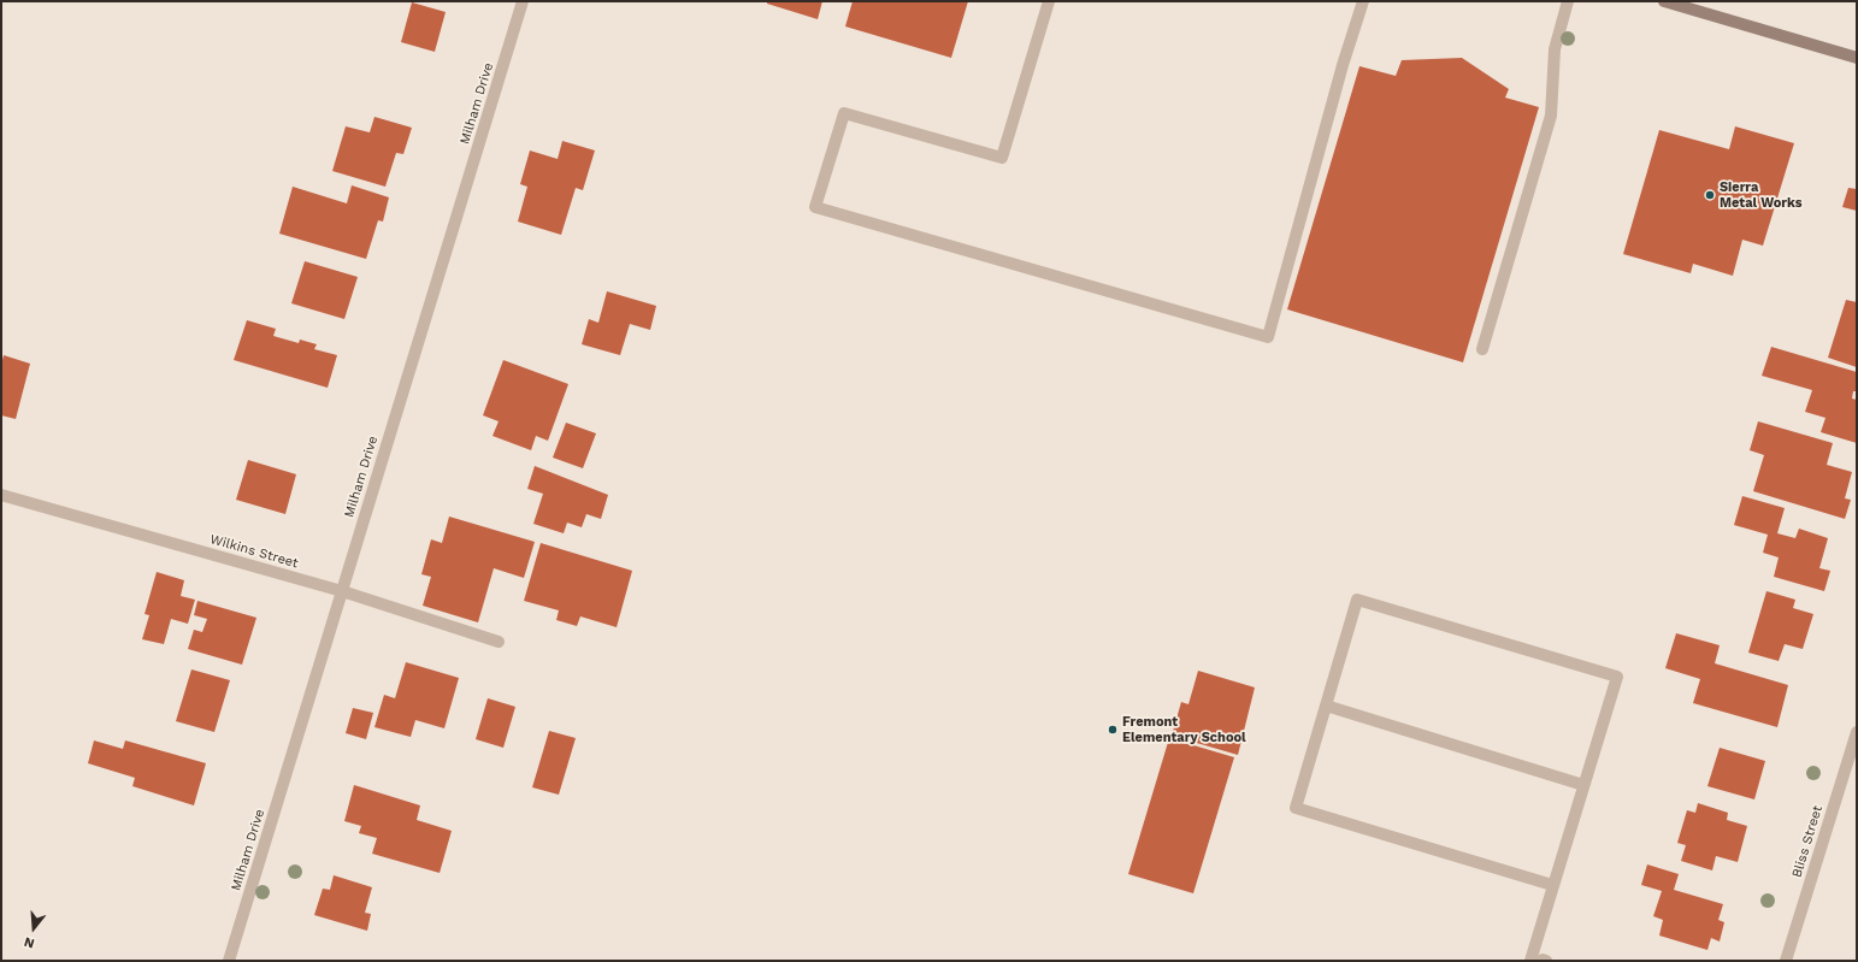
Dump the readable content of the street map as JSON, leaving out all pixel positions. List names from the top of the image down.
{
  "streets": {
    "street": ["Milham Drive", "Wilkins Street", "Bliss Street"]
  },
  "crossings": [
    ["Milham Drive", "Wilkins Street"]
  ],
  "places": ["Sierra Metal Works", "Fremont Elementary School"],
  "north": "bottom"
}
